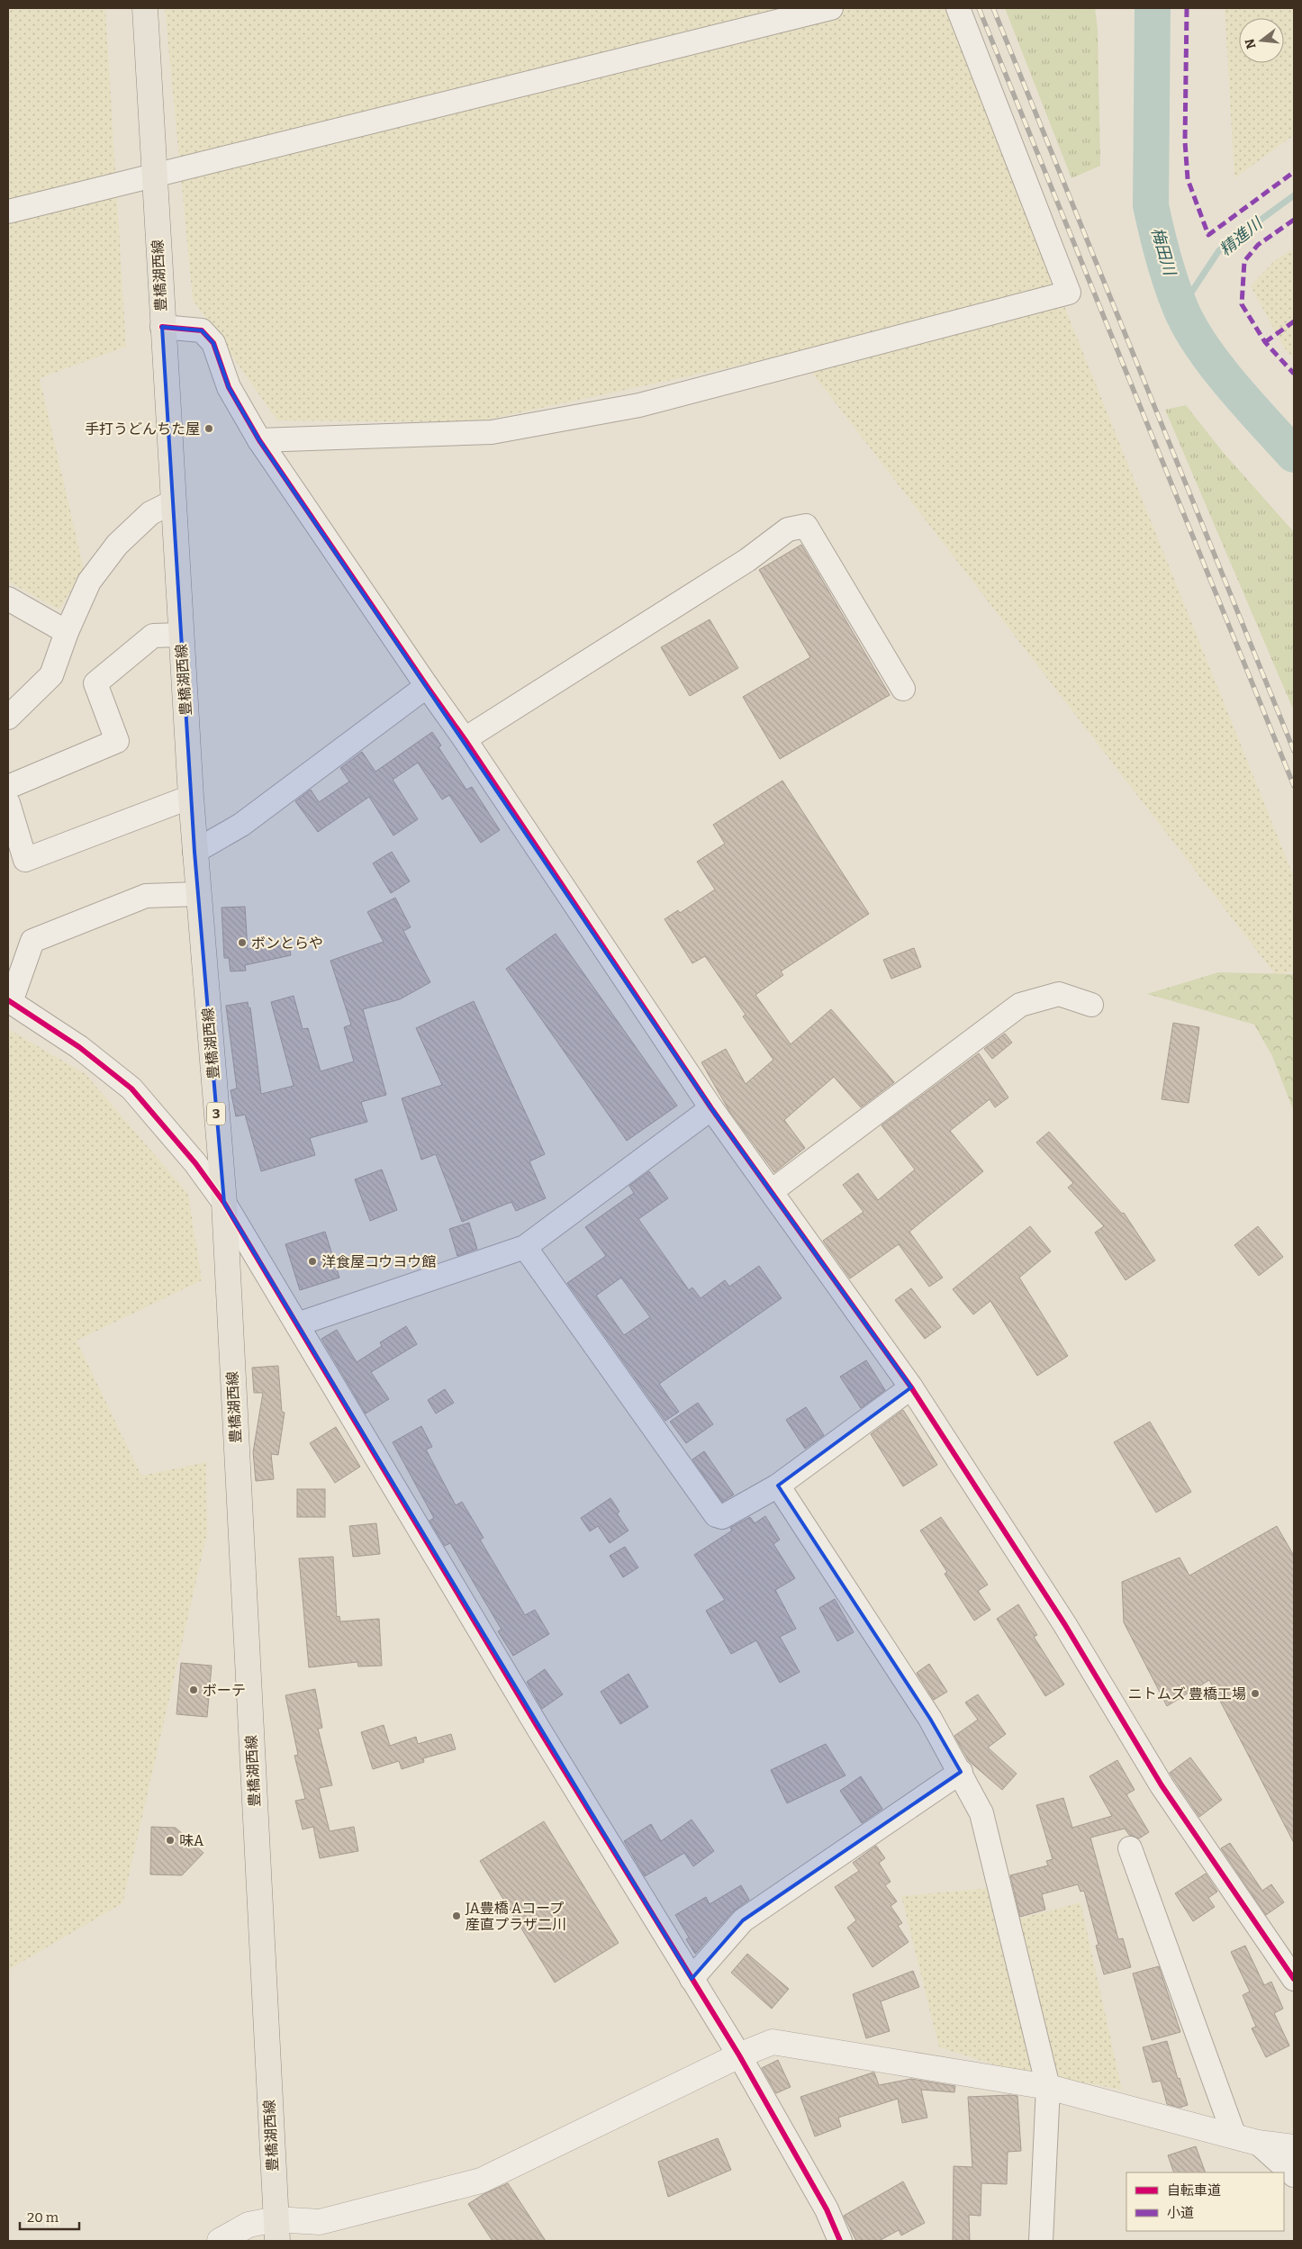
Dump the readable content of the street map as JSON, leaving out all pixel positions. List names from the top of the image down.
{
  "streets": {
    "main road": ["豊橋湖西線", "3"]
  },
  "water": ["精進川", "梅田川"],
  "places": [
    "手打うどんちた屋",
    "ボンとらや",
    "洋食屋コウヨウ館",
    "ボーテ",
    "ニトムズ 豊橋工場",
    "味A",
    "JA豊橋 Aコープ 産直プラザ二川"
  ],
  "legend": ["自転車道", "小道"],
  "scale_bar": "20 m",
  "north": "left"
}
